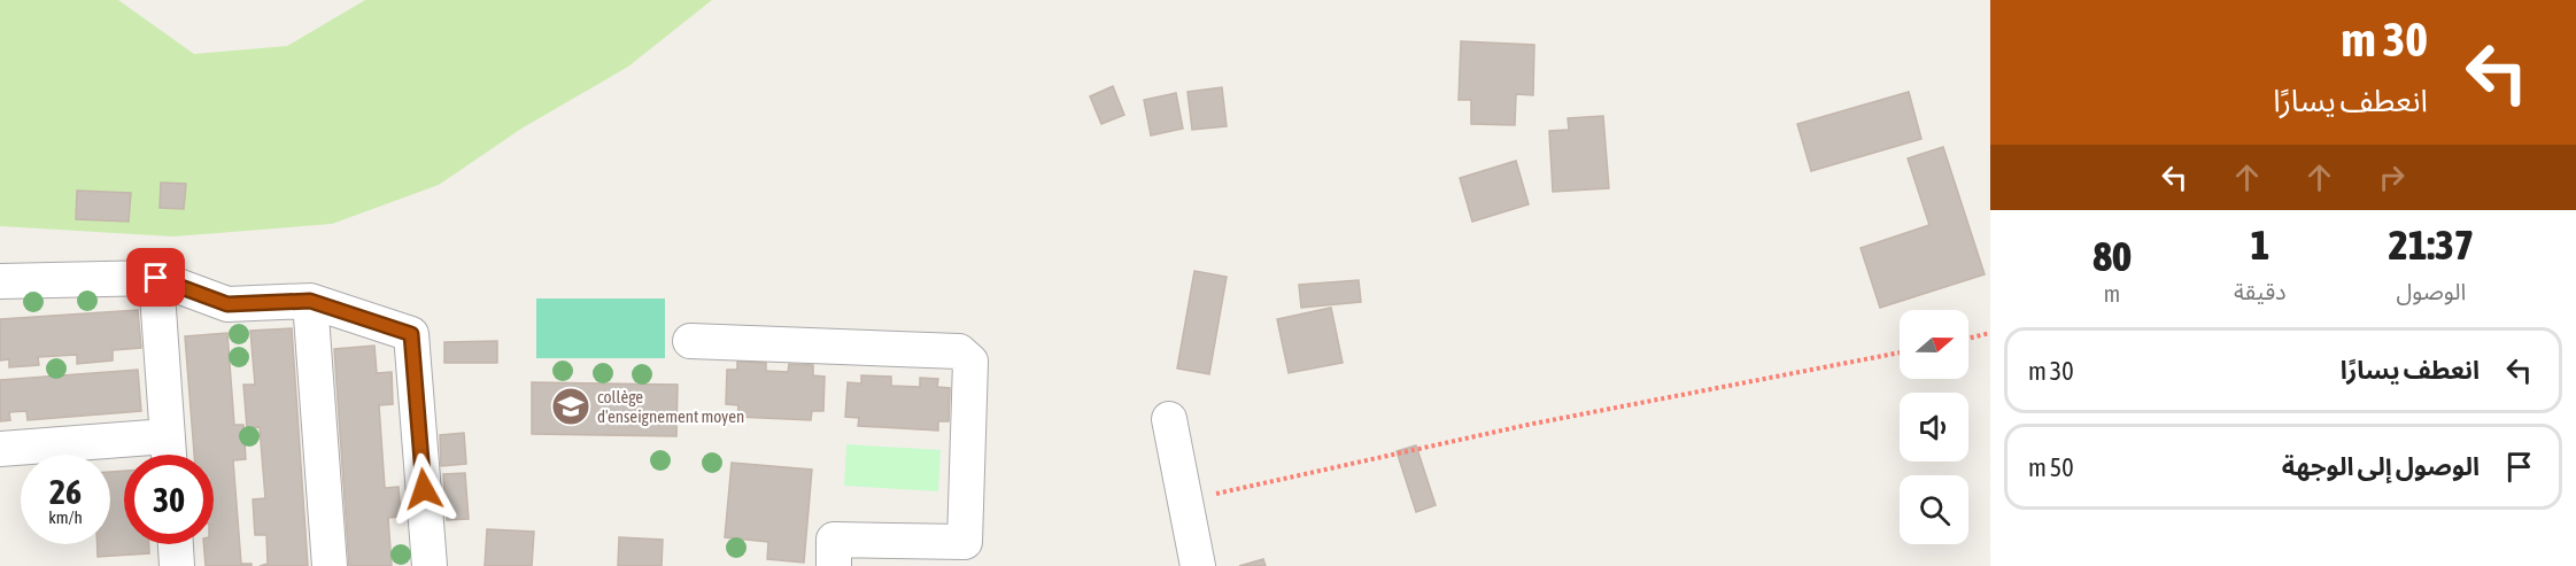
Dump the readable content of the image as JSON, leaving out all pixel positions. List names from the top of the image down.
{
  "places": {
    "school or university": ["collège d'enseignement moyen"]
  },
  "north": "right",
  "page": {
    "turn": ["30 m", "انعطف يسارًا"],
    "eta": [
      "21:37",
      "الوصول",
      "1",
      "دقيقة",
      "80",
      "m"
    ],
    "list": [
      {
        "name": "انعطف يسارًا",
        "value": "30 m"
      },
      {
        "name": "الوصول إلى الوجهة",
        "value": "50 m"
      }
    ],
    "speed": "26 km/h",
    "limit": "30"
  }
}
